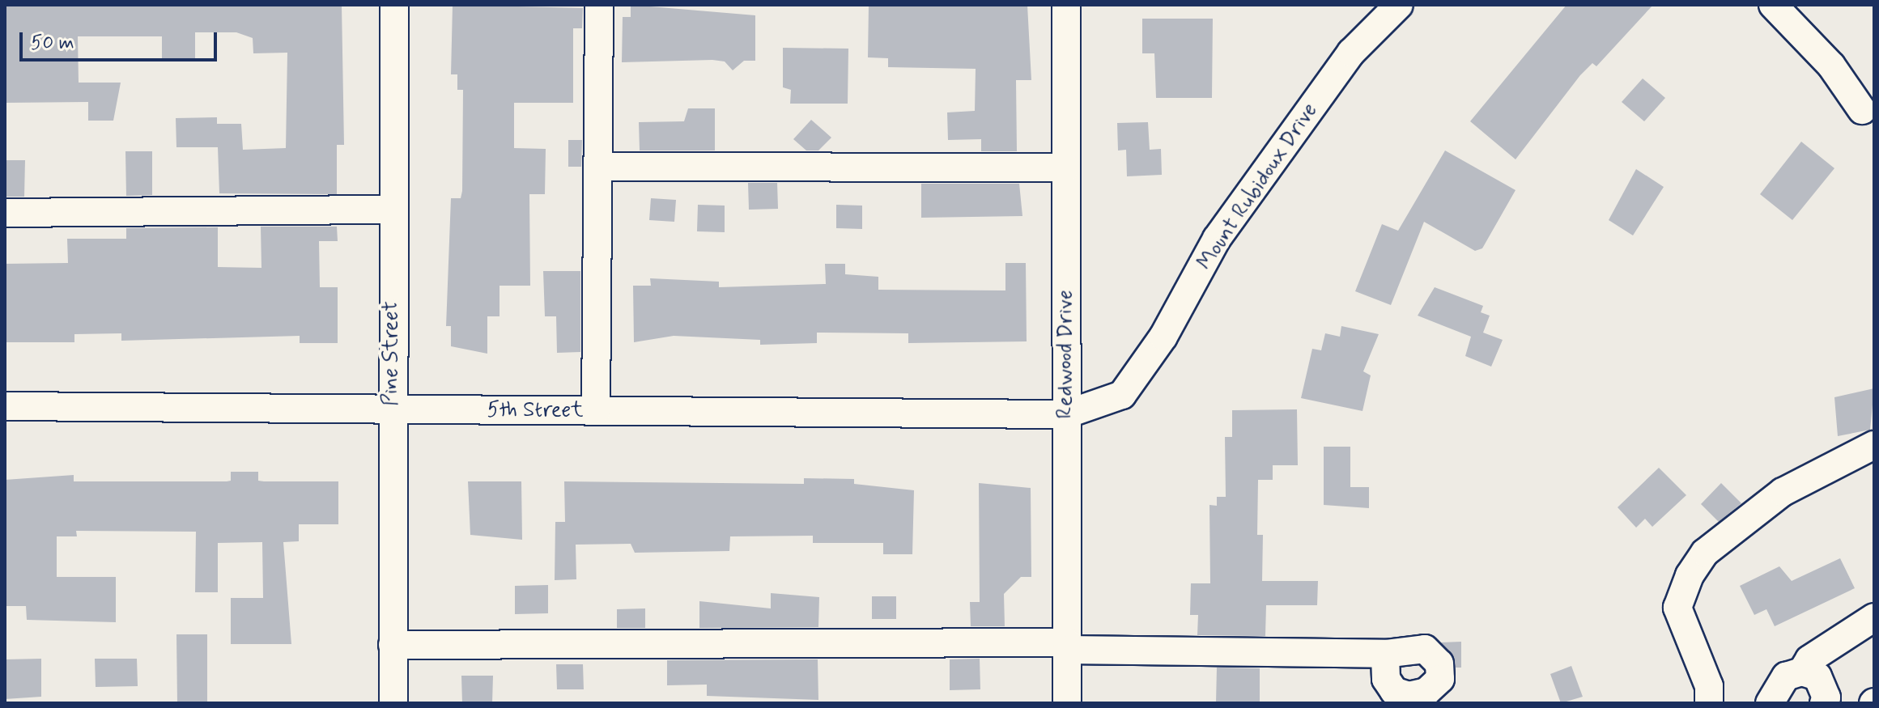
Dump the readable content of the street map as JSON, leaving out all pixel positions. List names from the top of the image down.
{
  "streets": {
    "street": [
      "Mount Rubidoux Drive",
      "Pine Street",
      "Redwood Drive",
      "5th Street"
    ]
  },
  "crossings": [
    ["Mount Rubidoux Drive", "Redwood Drive"],
    ["Mount Rubidoux Drive", "5th Street"],
    ["Pine Street", "5th Street"],
    ["Redwood Drive", "5th Street"]
  ],
  "scale_bar": "50 m"
}
